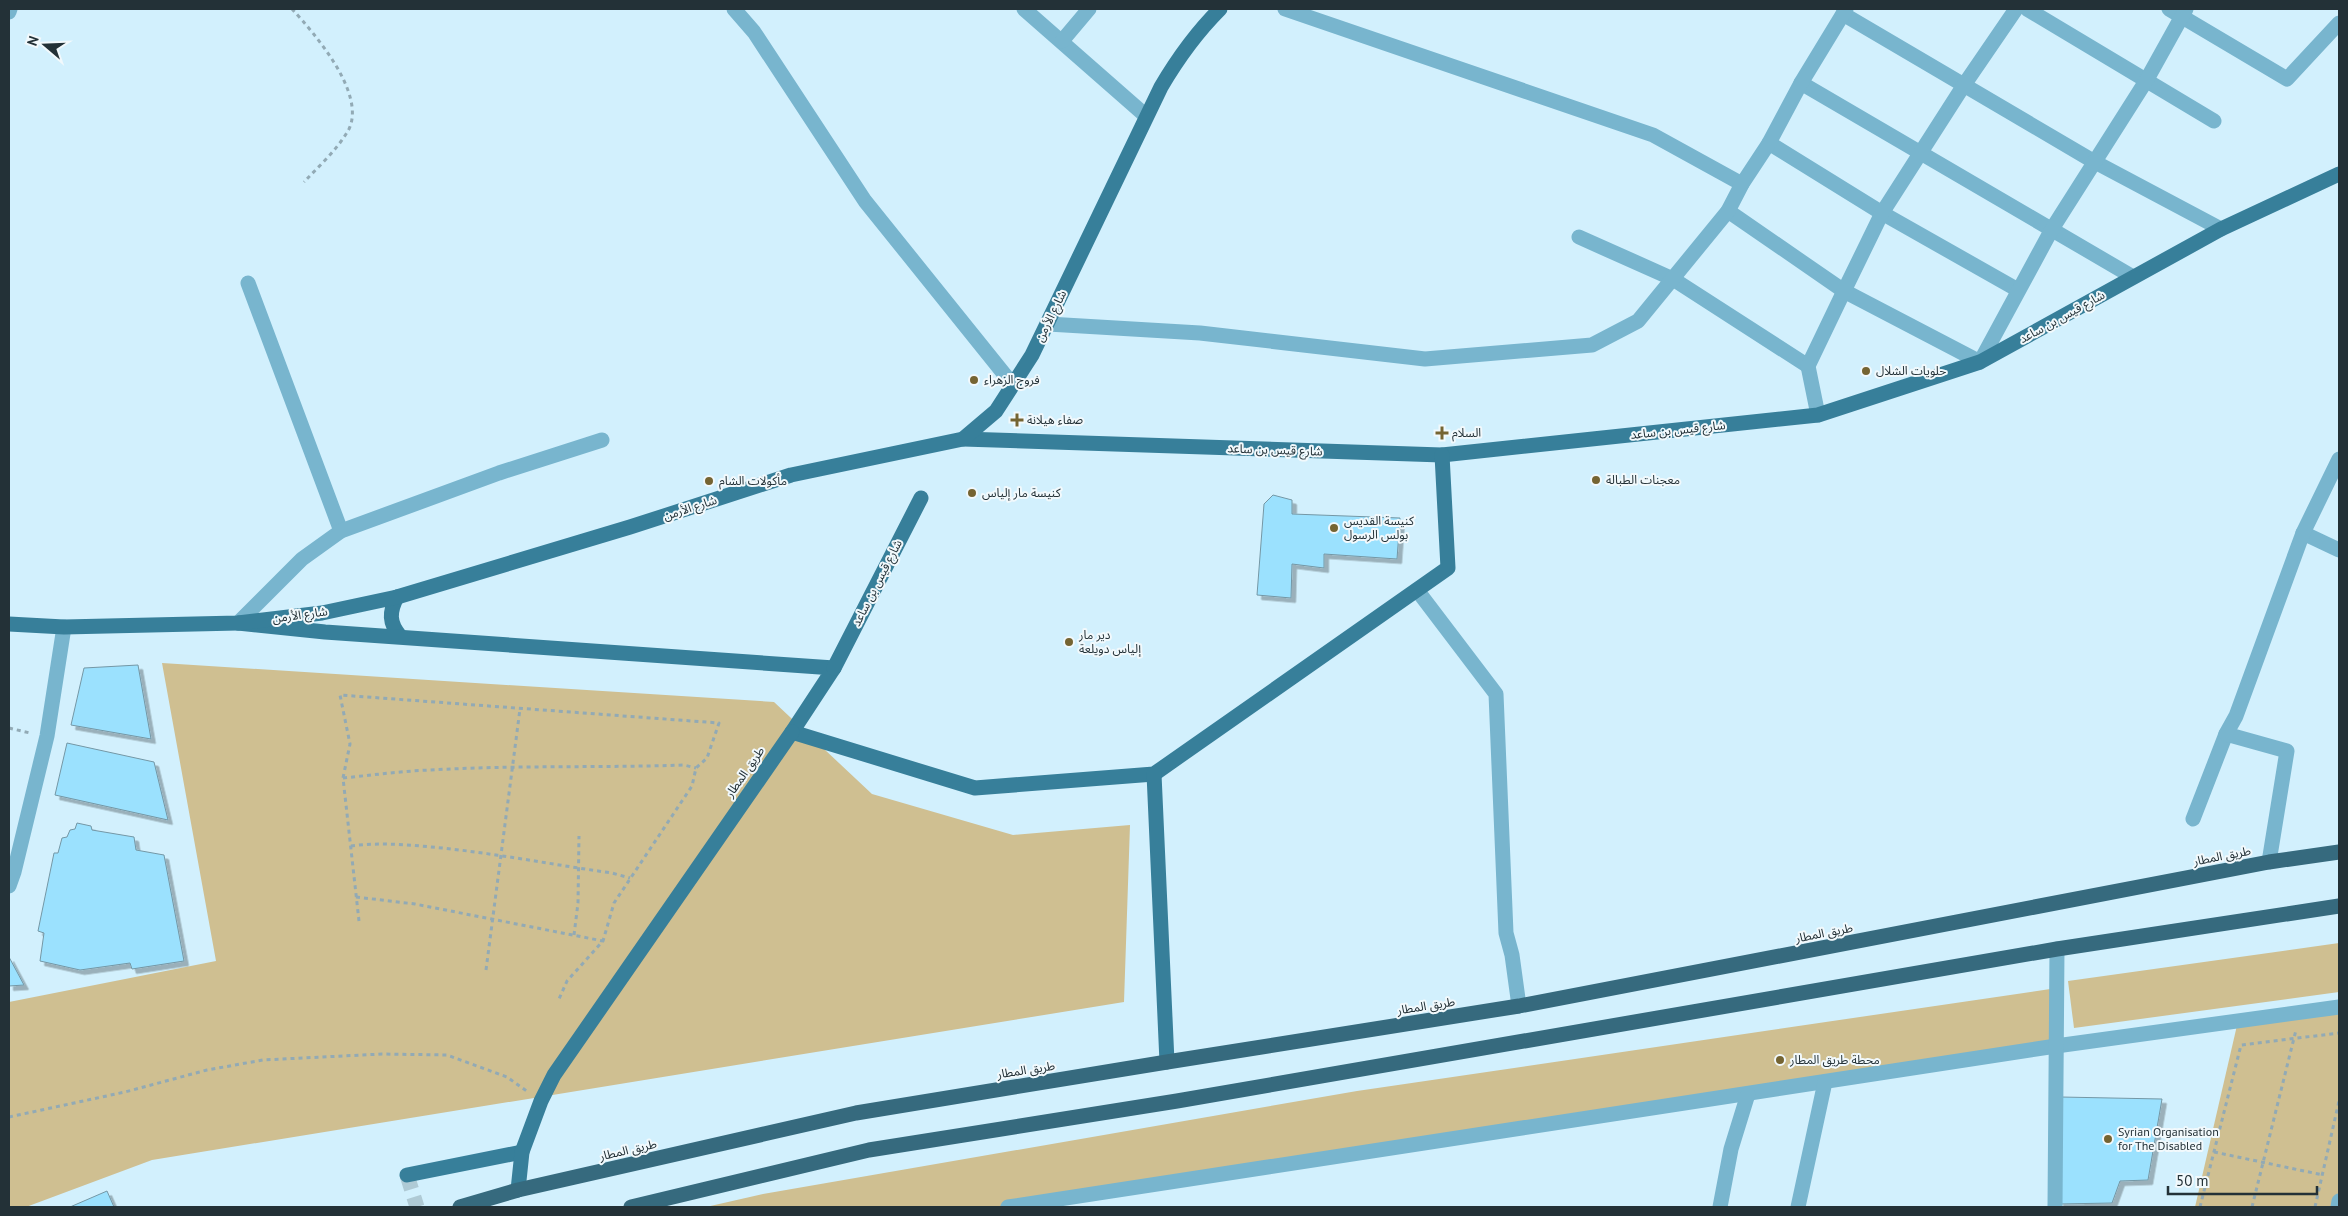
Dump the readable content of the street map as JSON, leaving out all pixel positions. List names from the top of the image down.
{
  "streets": {
    "highway": ["طريق المطار"],
    "main road": ["شارع الأرمن", "شارع قيس بن ساعد"]
  },
  "crossings": [
    ["شارع الأرمن", "شارع قيس بن ساعد"],
    ["شارع قيس بن ساعد", "طريق المطار"]
  ],
  "places": {
    "other": [
      "حلويات الشلال",
      "فروج الزهراء",
      "معجنات الطبالة",
      "مأكولات الشام",
      "كنيسة مار إلياس",
      "كنيسة القديس بولس الرسول",
      "دير مار إلياس دويلعة",
      "محطة طريق المطار",
      "Syrian Organisation for The Disabled"
    ],
    "health": ["صفاء هيلانة", "السلام"]
  },
  "scale_bar": "50 m",
  "north": "left"
}
